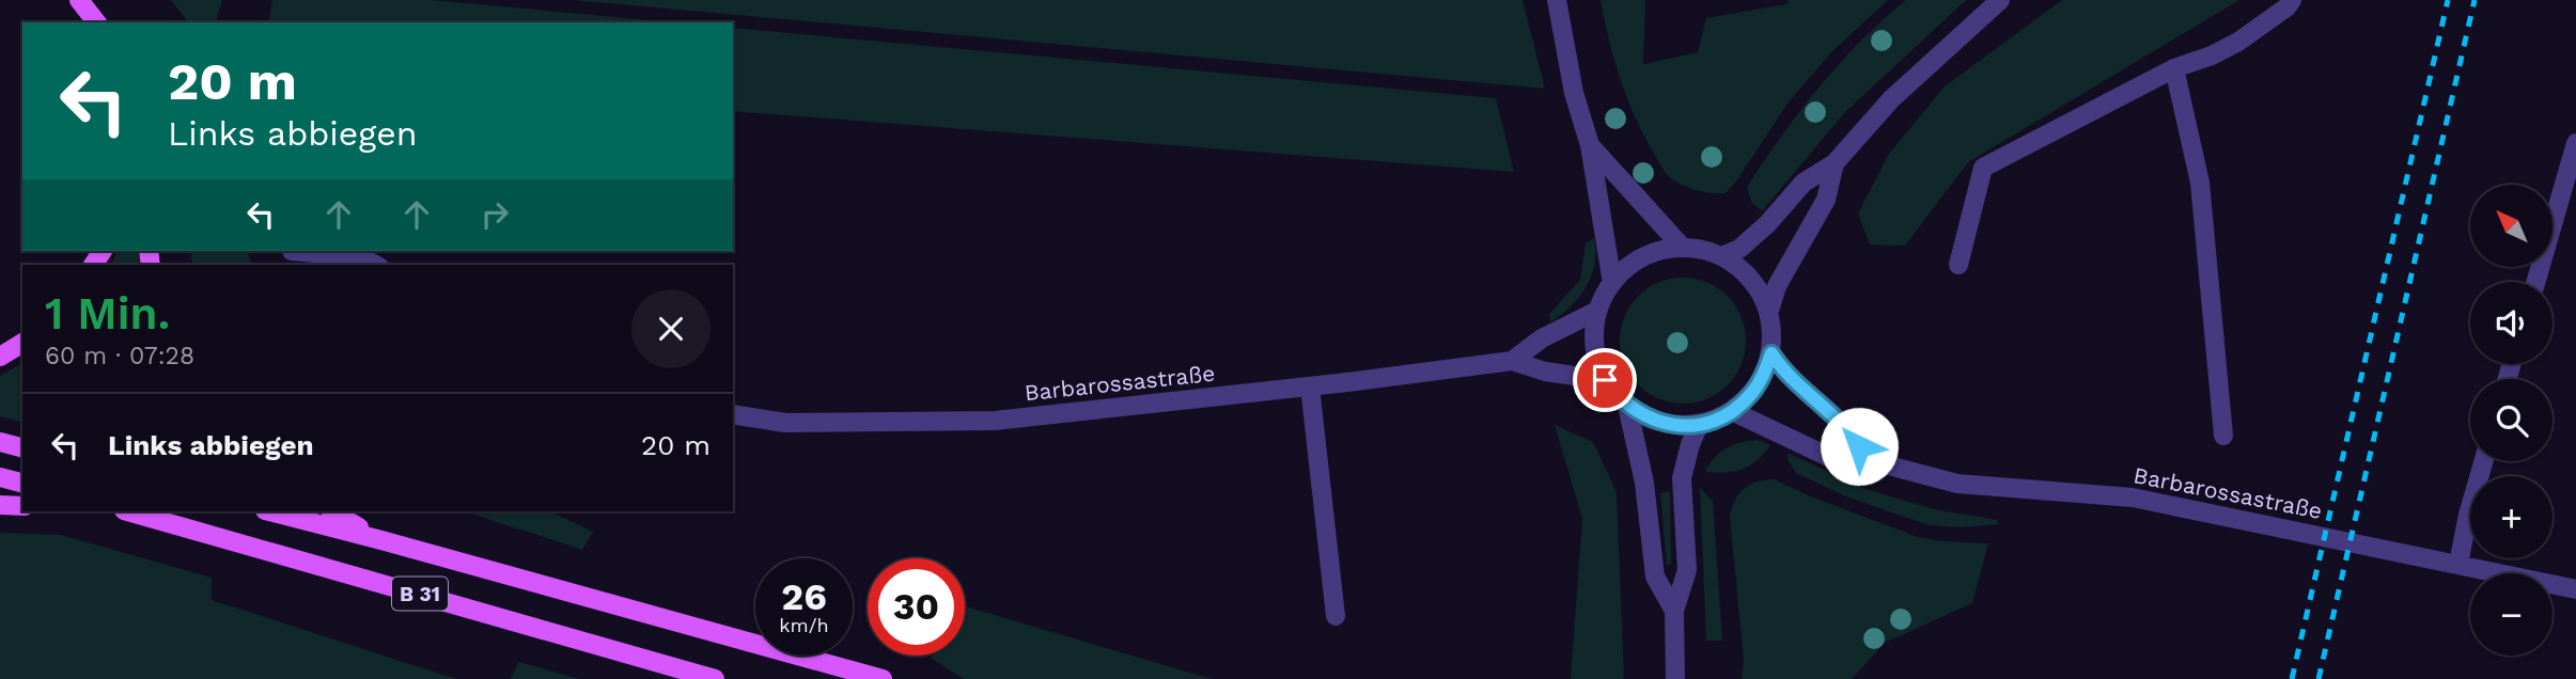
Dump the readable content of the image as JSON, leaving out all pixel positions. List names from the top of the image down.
{
  "streets": {
    "main road": ["B 31"],
    "street": ["Barbarossastraße"]
  },
  "north": "top left",
  "page": {
    "turn": ["20 m", "Links abbiegen"],
    "map_buttons": ["+", "−"],
    "heading": ["1 Min.", "60 m · 07:28"],
    "list": [
      {
        "name": "Links abbiegen",
        "value": "20 m"
      }
    ],
    "speed": "26 km/h",
    "limit": "30"
  }
}
